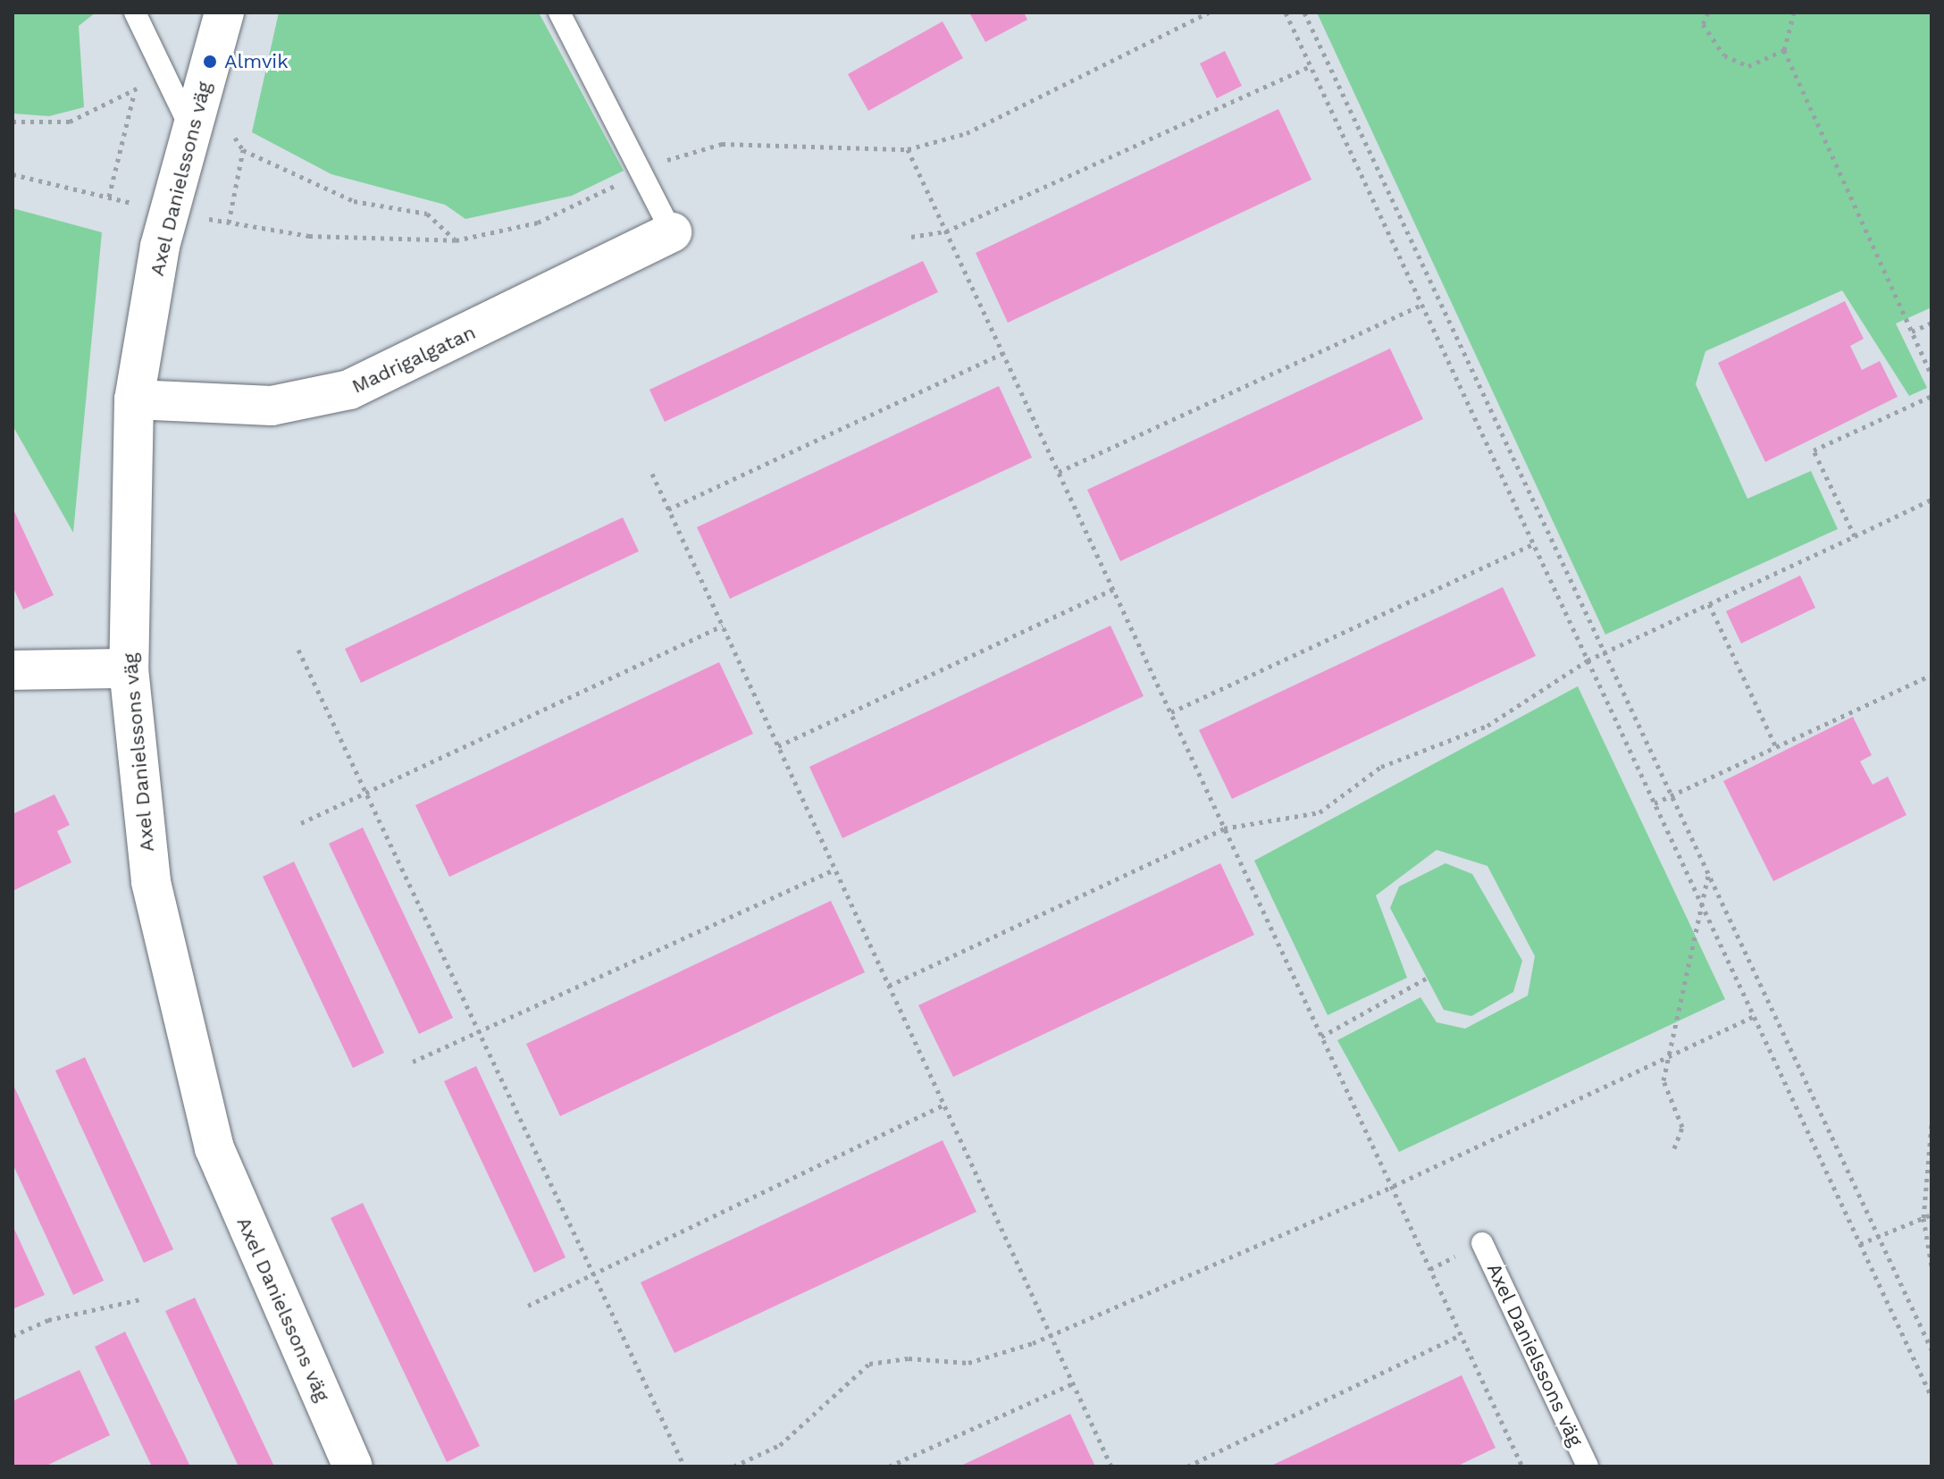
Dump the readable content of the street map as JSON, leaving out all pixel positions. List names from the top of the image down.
{
  "streets": {
    "street": ["Axel Danielssons väg", "Madrigalgatan"]
  },
  "crossings": [
    ["Axel Danielssons väg", "Madrigalgatan"]
  ],
  "places": ["Almvik"]
}
